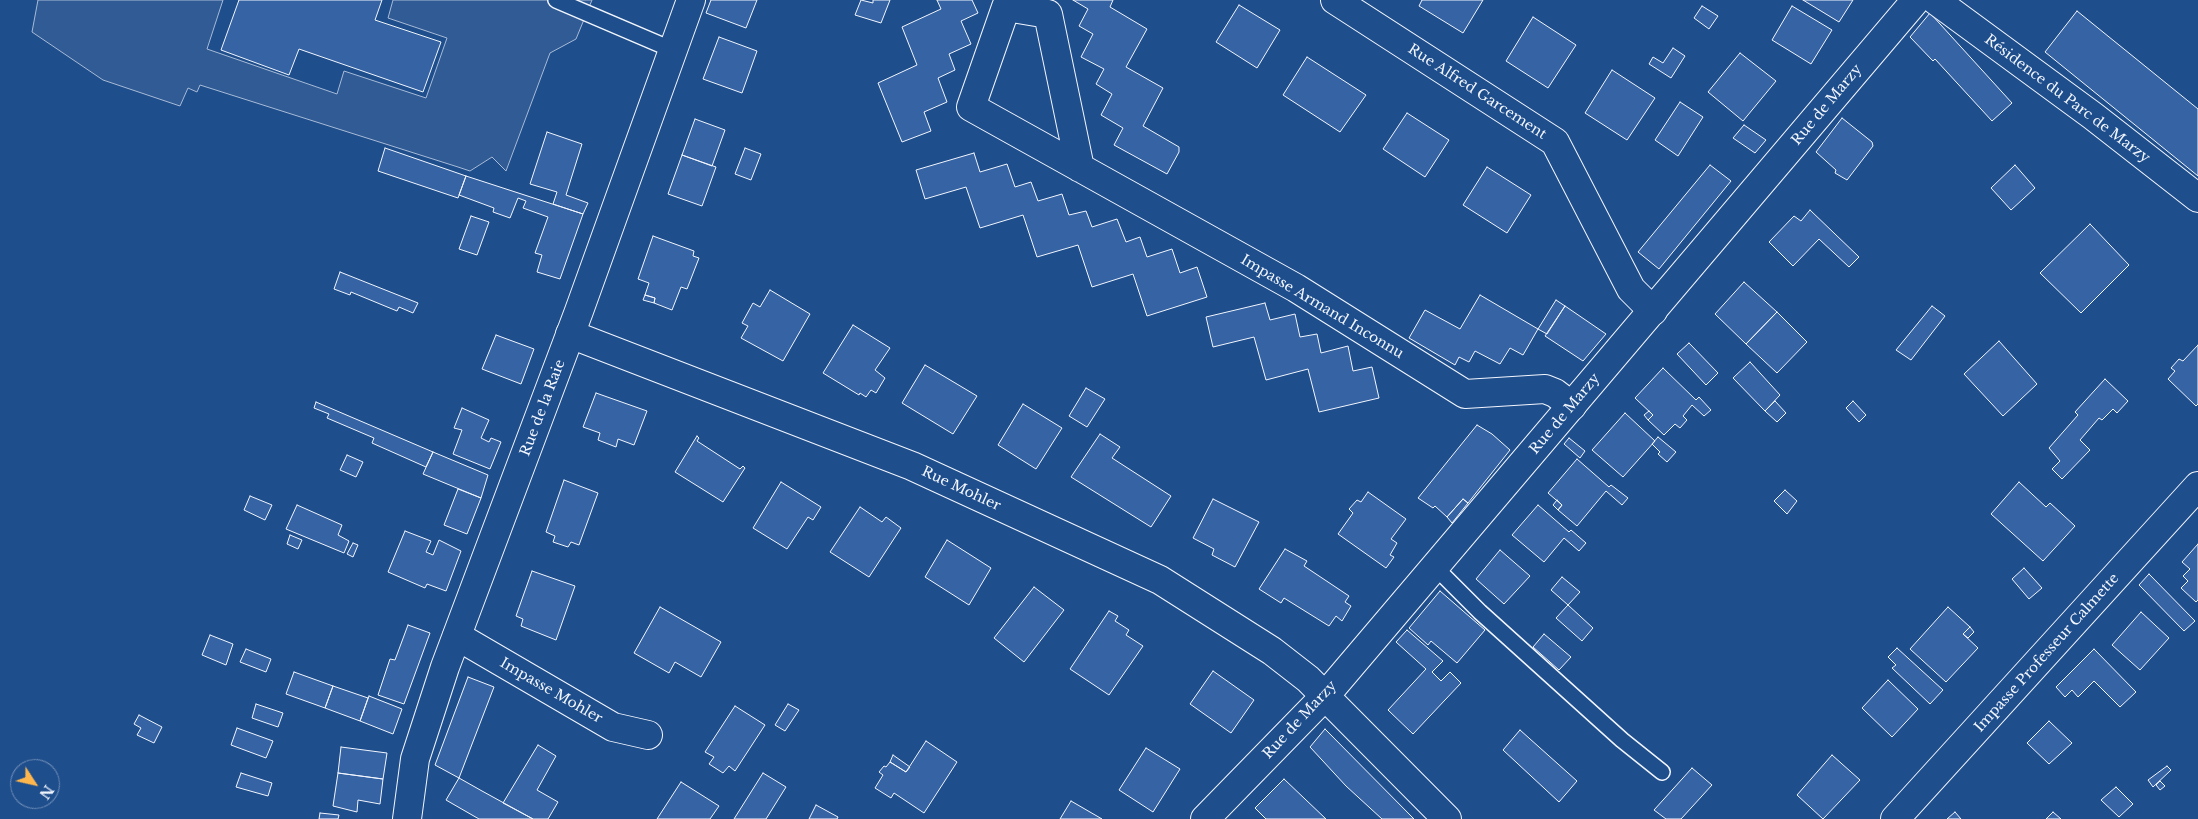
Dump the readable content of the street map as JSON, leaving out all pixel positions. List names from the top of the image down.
{
  "streets": {
    "street": [
      "Rue Alfred Garcement",
      "Résidence du Parc de Marzy",
      "Rue de Marzy",
      "Impasse Armand Inconnu",
      "Rue de la Raie",
      "Rue Mohler",
      "Impasse Professeur Calmette",
      "Impasse Mohler"
    ]
  },
  "crossings": [
    ["Rue Alfred Garcement", "Rue de Marzy"],
    ["Rue de Marzy", "Impasse Armand Inconnu"],
    ["Rue de Marzy", "Rue Mohler"],
    ["Rue de la Raie", "Rue Mohler"],
    ["Rue de la Raie", "Impasse Mohler"]
  ],
  "north": "bottom right"
}
